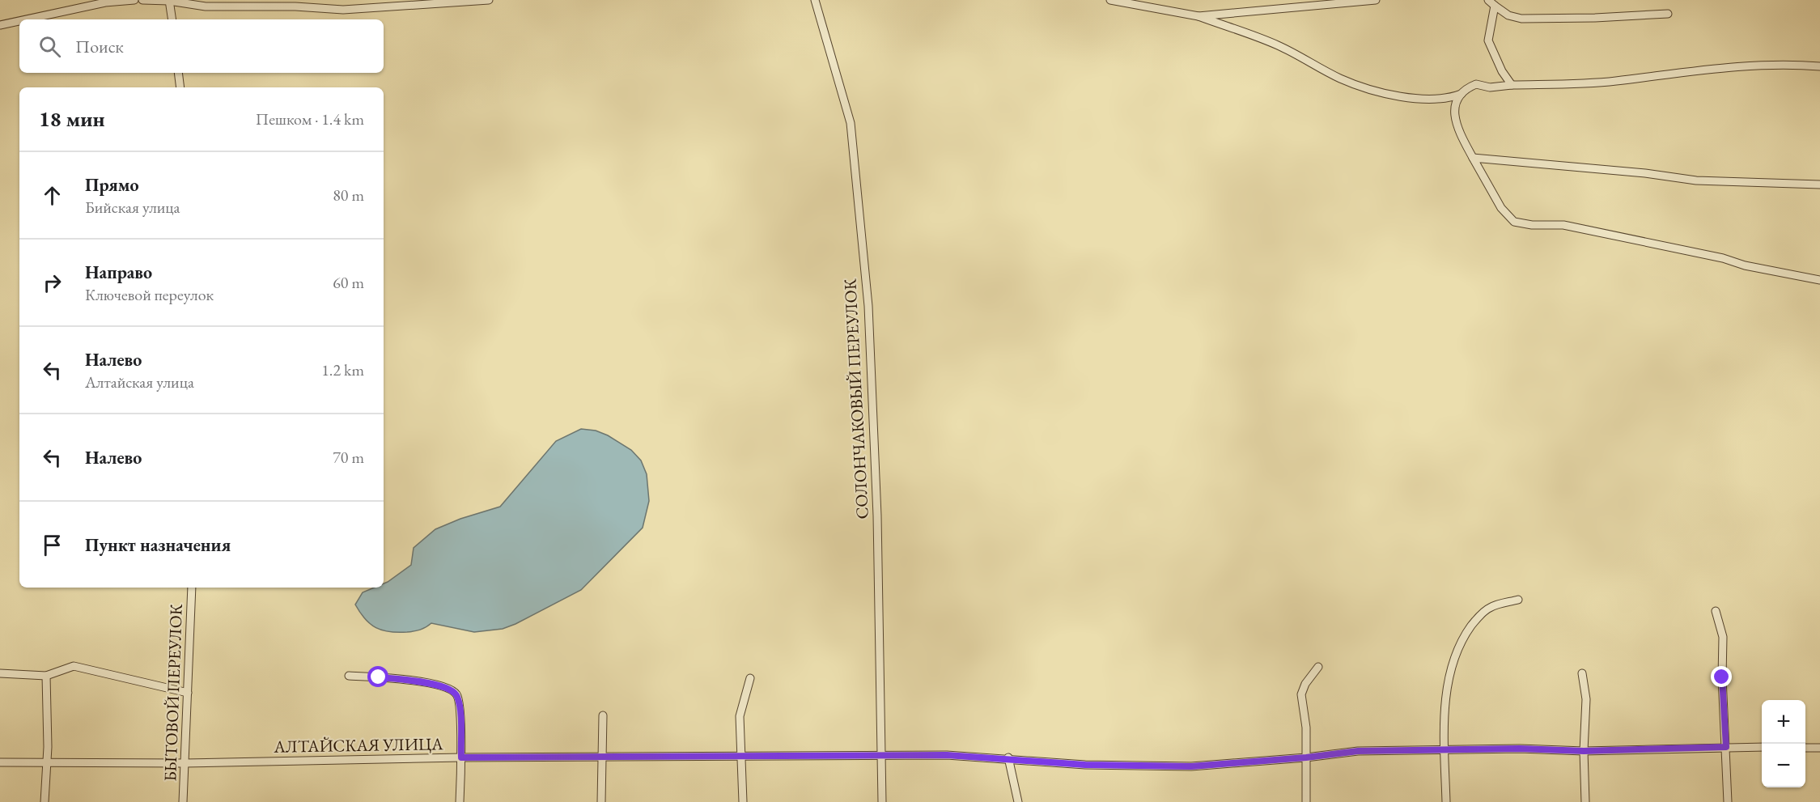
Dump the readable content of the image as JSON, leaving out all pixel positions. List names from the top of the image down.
{
  "streets": {
    "street": ["СОЛОНЧАКОВЫЙ ПЕРЕУЛОК", "БЫТОВОЙ ПЕРЕУЛОК", "АЛТАЙСКАЯ УЛИЦА"]
  },
  "crossings": [
    ["СОЛОНЧАКОВЫЙ ПЕРЕУЛОК", "АЛТАЙСКАЯ УЛИЦА"],
    ["БЫТОВОЙ ПЕРЕУЛОК", "АЛТАЙСКАЯ УЛИЦА"]
  ],
  "page": {
    "search": "Поиск",
    "heading": ["18 мин", "Пешком · 1.4 km"],
    "list": [
      ["Прямо", "Бийская улица", "80 m"],
      ["Направо", "Ключевой переулок", "60 m"],
      ["Налево", "Алтайская улица", "1.2 km"],
      ["Налево", "70 m"],
      "Пункт назначения"
    ],
    "map_buttons": ["+", "−"]
  }
}
